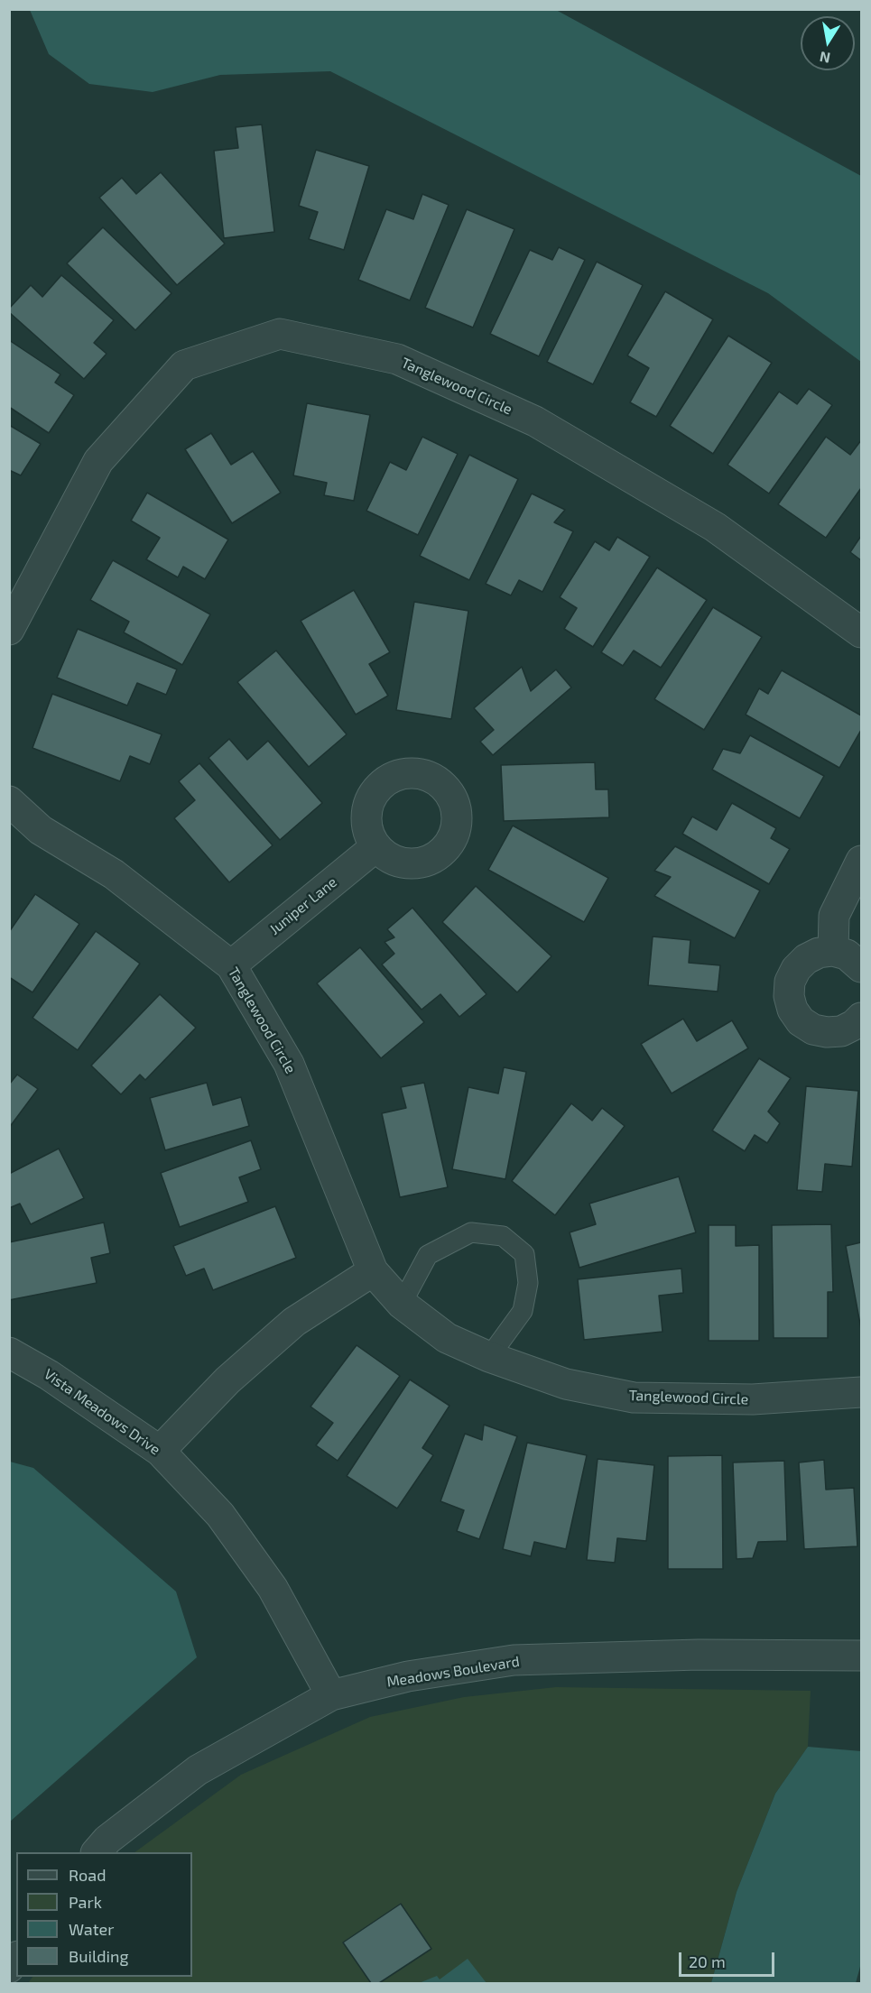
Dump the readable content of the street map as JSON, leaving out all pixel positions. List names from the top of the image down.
{
  "streets": {
    "street": [
      "Tanglewood Circle",
      "Juniper Lane",
      "Vista Meadows Drive",
      "Meadows Boulevard"
    ]
  },
  "crossings": [
    ["Tanglewood Circle", "Juniper Lane"],
    ["Vista Meadows Drive", "Meadows Boulevard"]
  ],
  "legend": [
    "Road",
    "Park",
    "Water",
    "Building"
  ],
  "scale_bar": "20 m",
  "north": "bottom"
}
